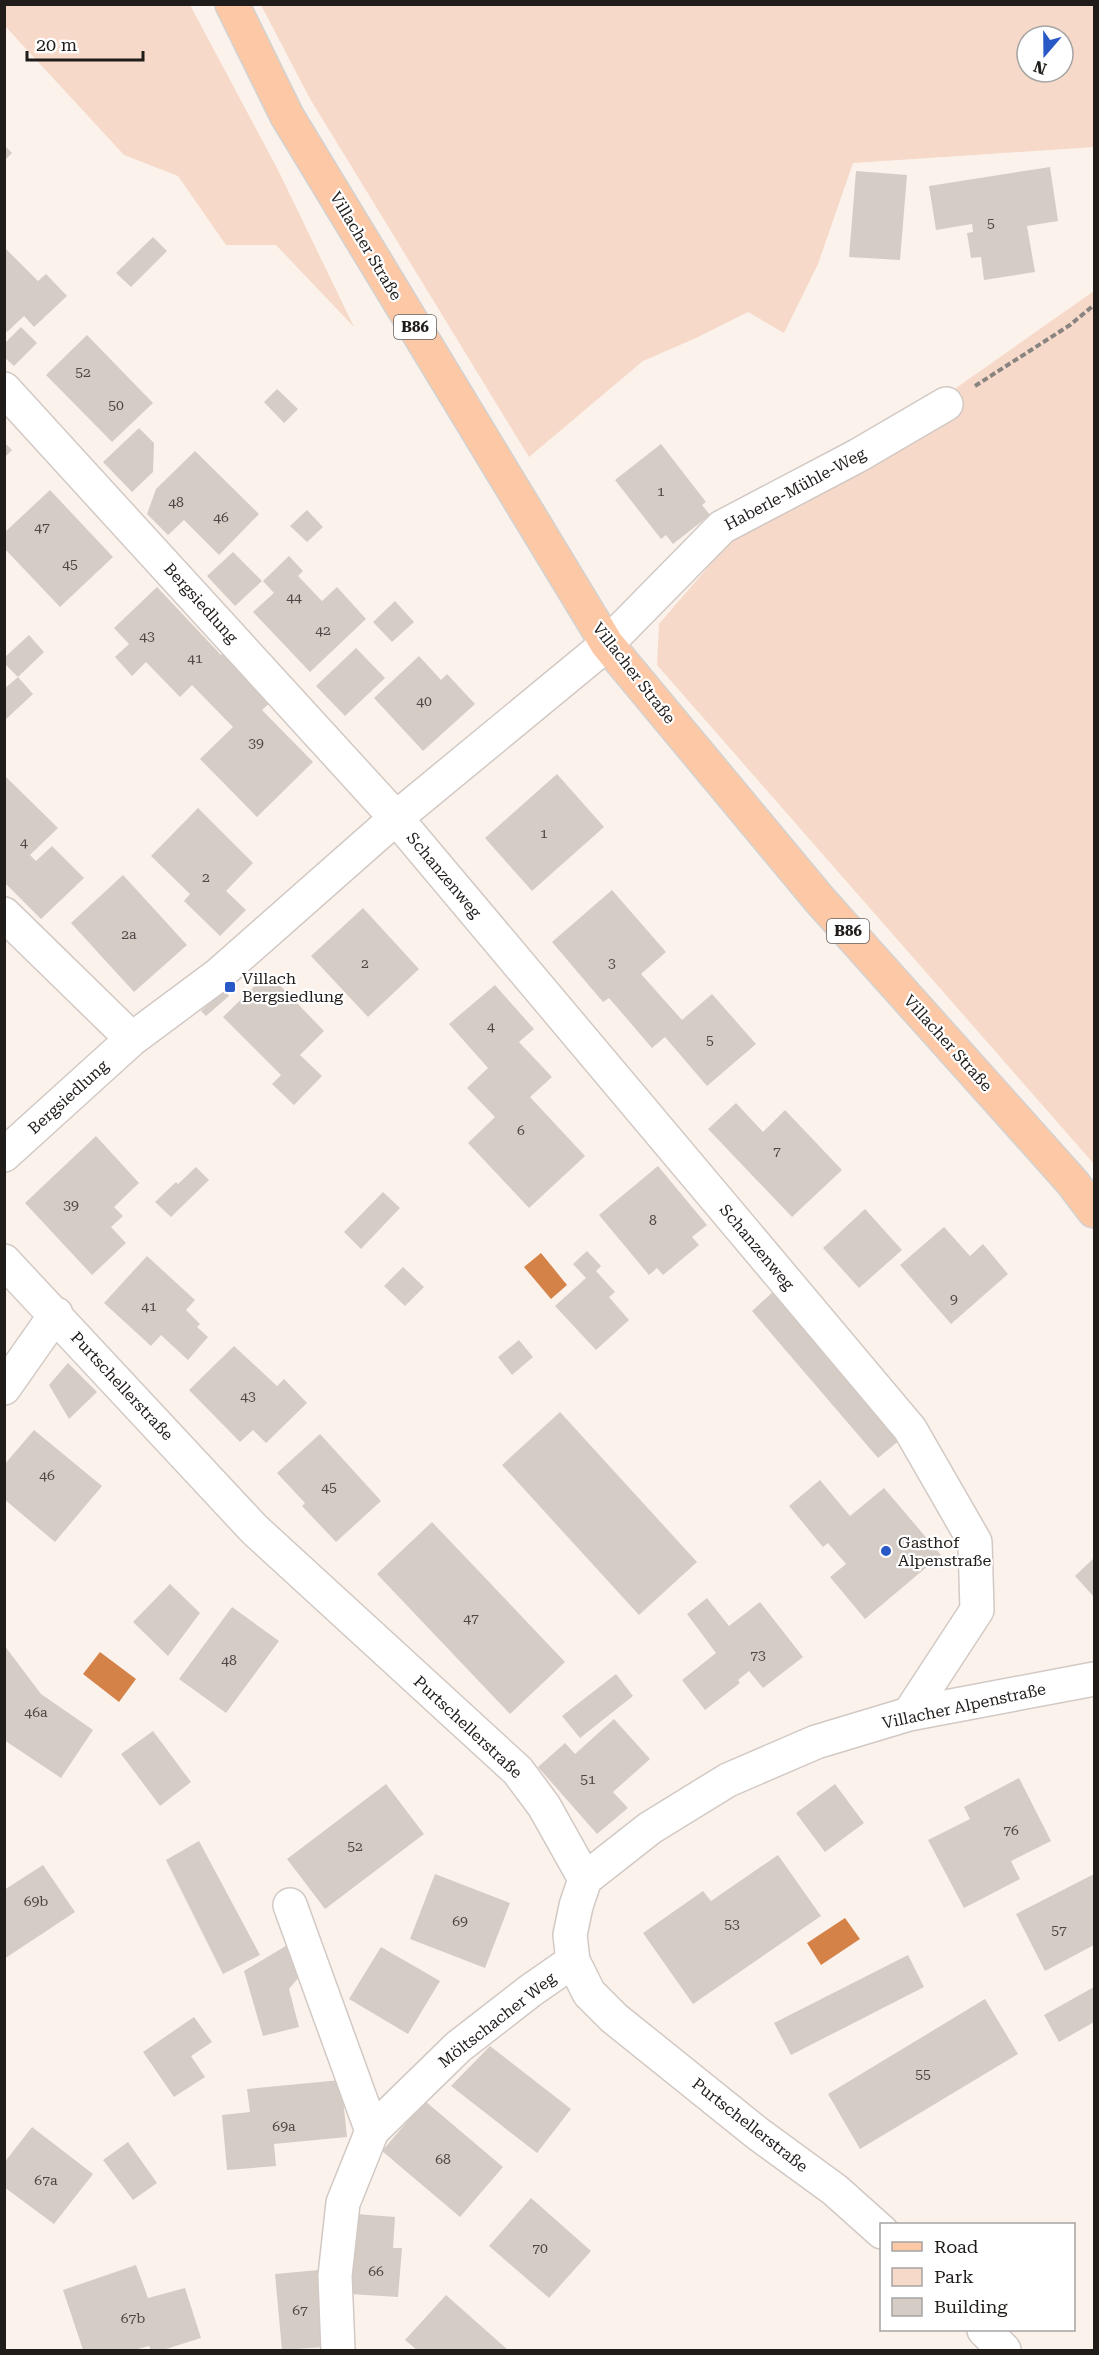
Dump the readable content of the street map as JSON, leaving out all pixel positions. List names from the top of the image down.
{
  "streets": {
    "main road": ["Villacher Straße", "B86"],
    "street": [
      "Haberle-Mühle-Weg",
      "Bergsiedlung",
      "Schanzenweg",
      "Purtschellerstraße",
      "Villacher Alpenstraße",
      "Möltschacher Weg"
    ]
  },
  "crossings": [
    ["Villacher Straße", "Haberle-Mühle-Weg"],
    ["Villacher Straße", "Bergsiedlung"],
    ["Haberle-Mühle-Weg", "Bergsiedlung"],
    ["Bergsiedlung", "Schanzenweg"],
    ["Schanzenweg", "Villacher Alpenstraße"],
    ["Purtschellerstraße", "Villacher Alpenstraße"],
    ["Purtschellerstraße", "Möltschacher Weg"]
  ],
  "places": {
    "transit": ["Villach Bergsiedlung"],
    "other": ["Gasthof Alpenstraße"]
  },
  "house_numbers": [
    "5",
    "52",
    "50",
    "1",
    "48",
    "46",
    "47",
    "45",
    "44",
    "42",
    "43",
    "41",
    "40",
    "39",
    "1",
    "4",
    "2",
    "2a",
    "2",
    "3",
    "4",
    "5",
    "6",
    "7",
    "39",
    "8",
    "9",
    "41",
    "43",
    "46",
    "45",
    "47",
    "73",
    "48",
    "46a",
    "51",
    "76",
    "52",
    "69b",
    "69",
    "53",
    "57",
    "55",
    "69a",
    "68",
    "67a",
    "70",
    "66",
    "67",
    "67b"
  ],
  "legend": ["Road", "Park", "Building"],
  "scale_bar": "20 m",
  "north": "bottom"
}
